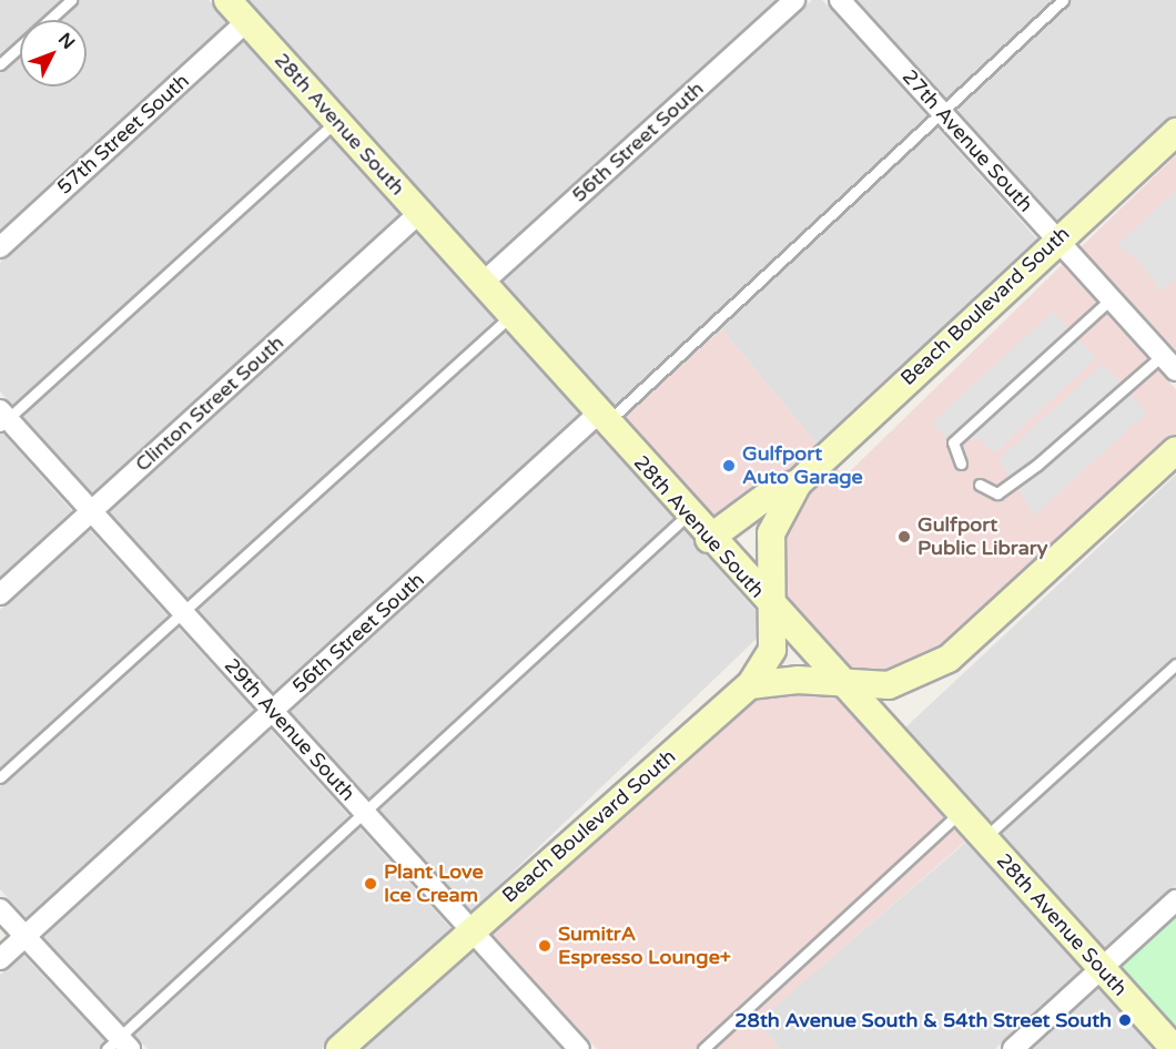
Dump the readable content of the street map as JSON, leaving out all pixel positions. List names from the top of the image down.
{
  "streets": {
    "street": [
      "28th Avenue South",
      "57th Street South",
      "27th Avenue South",
      "56th Street South",
      "Beach Boulevard South",
      "Clinton Street South",
      "29th Avenue South"
    ]
  },
  "crossings": [
    ["28th Avenue South", "57th Street South"],
    ["28th Avenue South", "56th Street South"],
    ["28th Avenue South", "Beach Boulevard South"],
    ["28th Avenue South", "Clinton Street South"],
    ["27th Avenue South", "Beach Boulevard South"],
    ["56th Street South", "29th Avenue South"],
    ["Beach Boulevard South", "29th Avenue South"],
    ["Clinton Street South", "29th Avenue South"]
  ],
  "places": [
    "Gulfport Auto Garage",
    "Gulfport Public Library",
    "Plant Love Ice Cream",
    "SumitrA Espresso Lounge+",
    "28th Avenue South & 54th Street South"
  ],
  "north": "top right"
}
